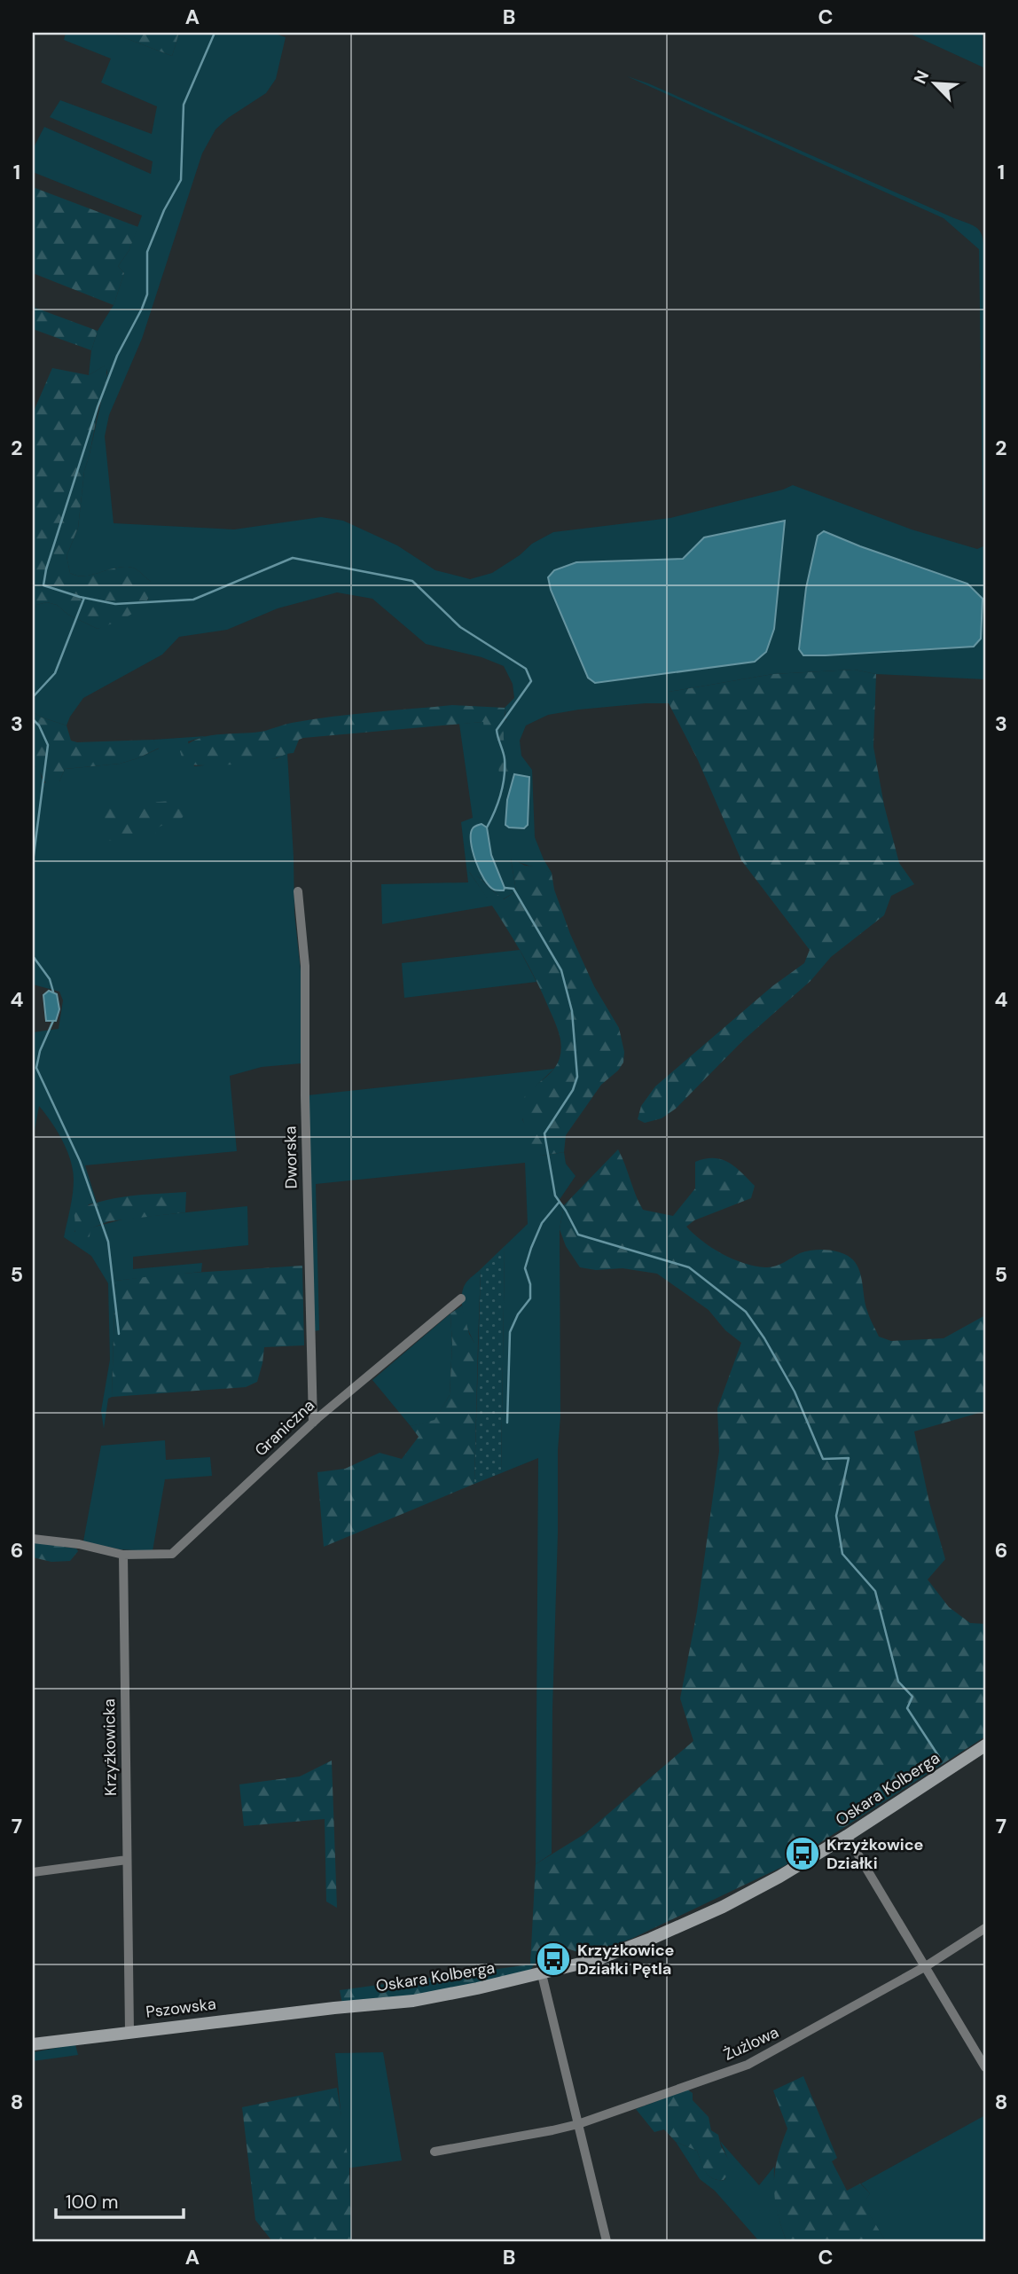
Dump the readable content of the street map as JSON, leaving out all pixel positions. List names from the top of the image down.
{
  "streets": {
    "main road": ["Oskara Kolberga", "Pszowska"],
    "street": [
      "Dworska",
      "Graniczna",
      "Krzyżkowicka",
      "Żużlowa"
    ]
  },
  "crossings": [
    ["Dworska", "Graniczna"],
    ["Graniczna", "Krzyżkowicka"],
    ["Krzyżkowicka", "Pszowska"],
    ["Oskara Kolberga", "Pszowska"]
  ],
  "places": {
    "bus stop": ["Krzyżkowice Działki", "Krzyżkowice Działki Pętla"]
  },
  "scale_bar": "100 m",
  "north": "top left",
  "grid": {
    "columns": ["A", "B", "C"],
    "rows": [
      "1",
      "2",
      "3",
      "4",
      "5",
      "6",
      "7",
      "8"
    ]
  }
}
